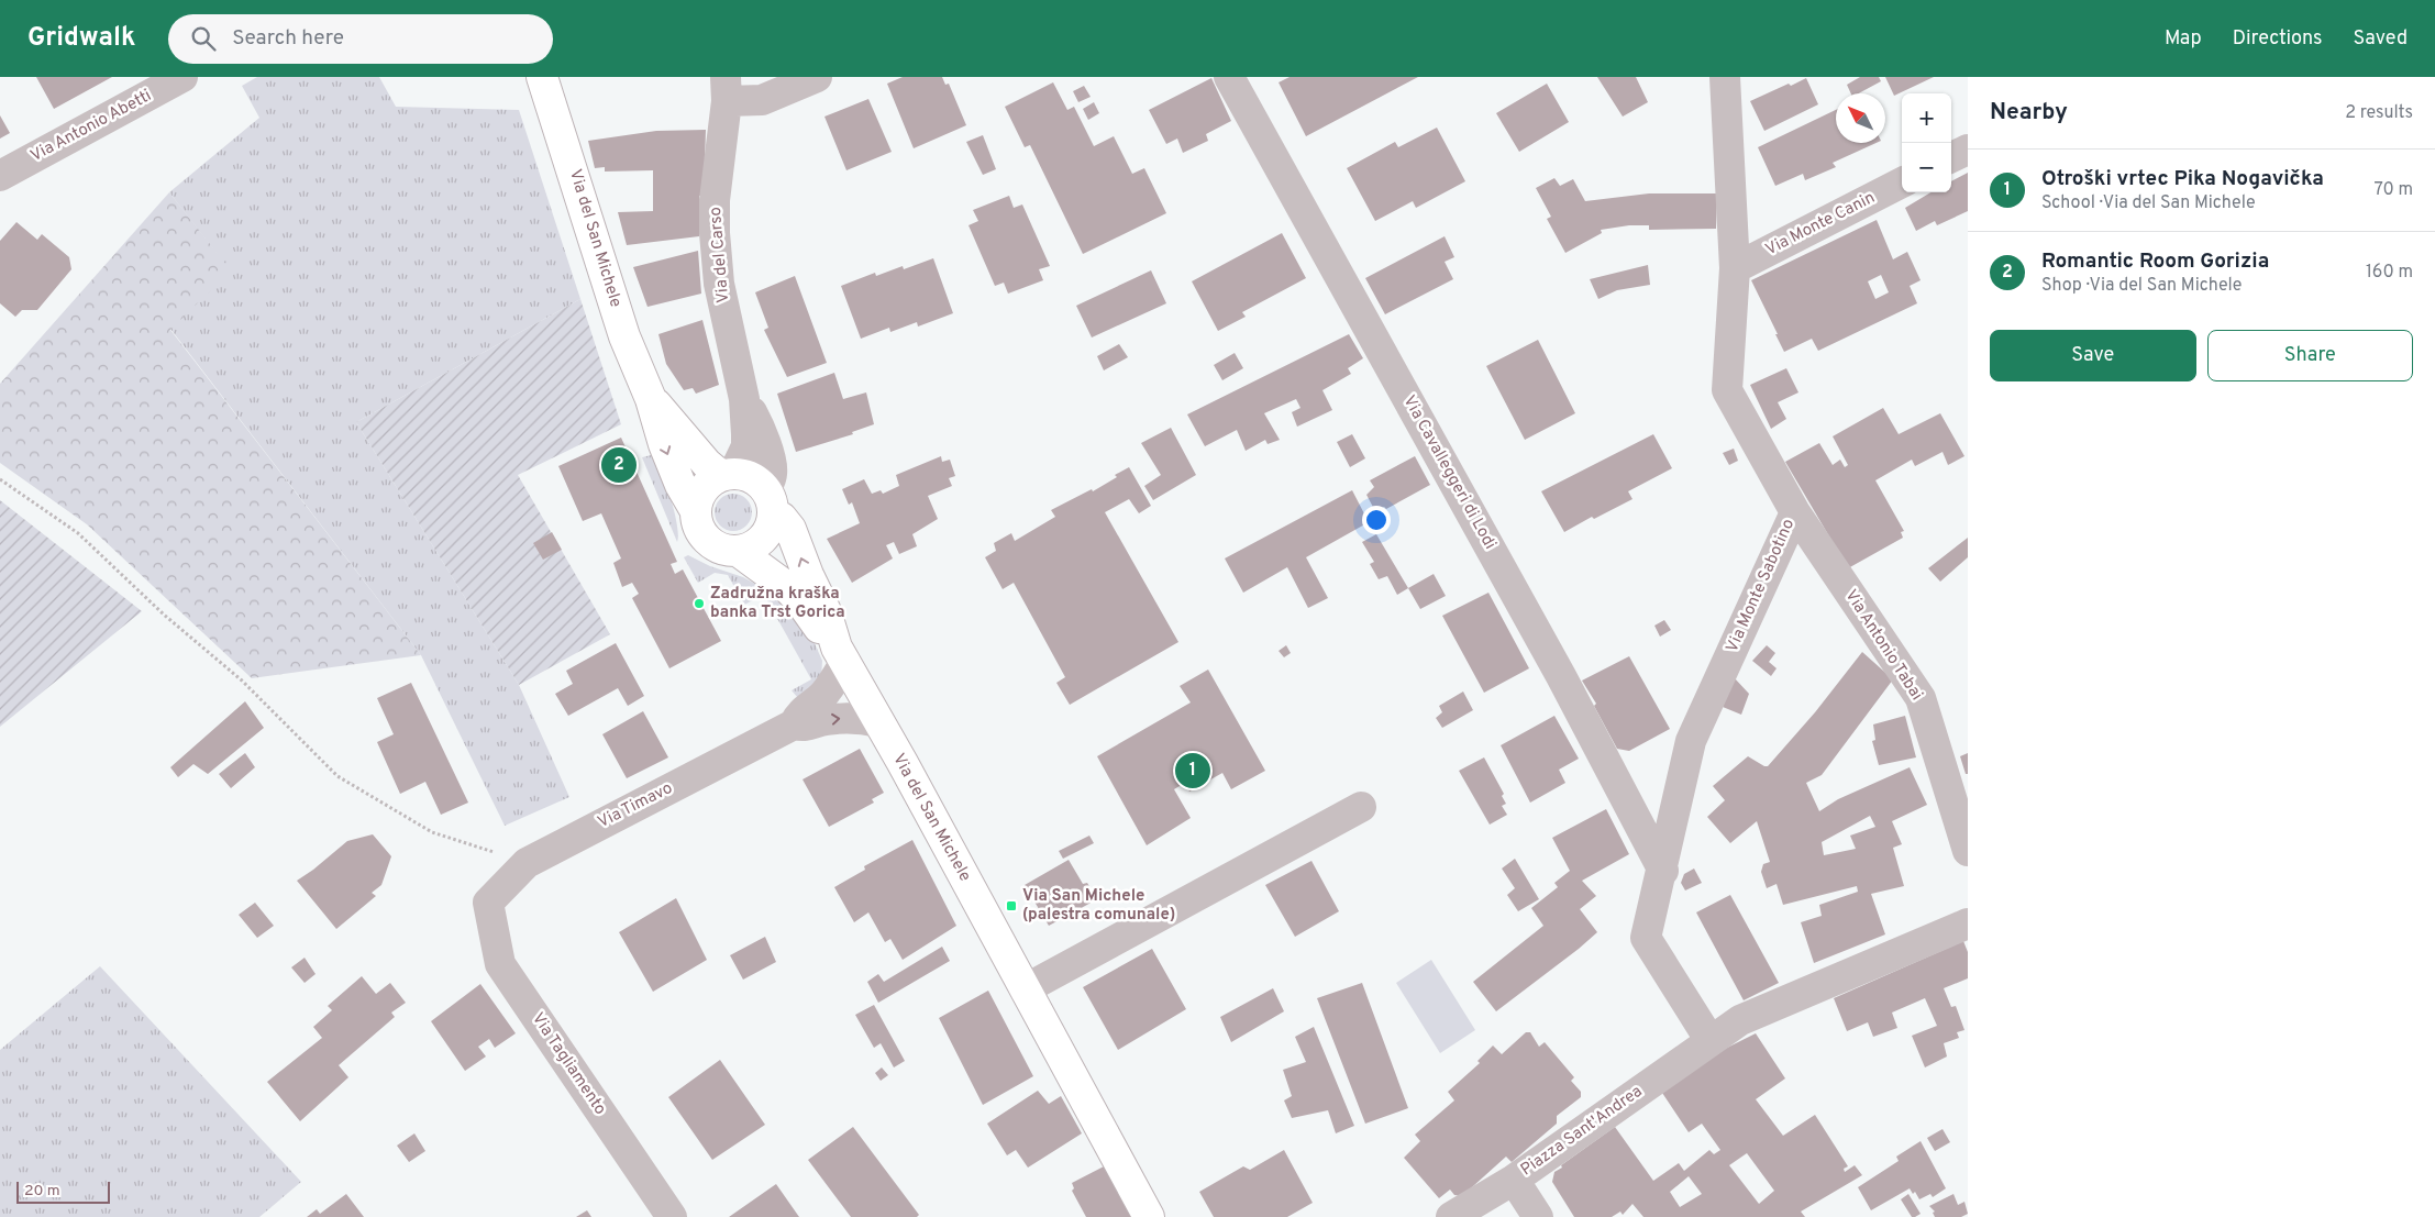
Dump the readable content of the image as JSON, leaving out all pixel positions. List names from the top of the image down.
{
  "streets": {
    "main road": ["Via del San Michele"],
    "street": [
      "Via Antonio Abetti",
      "Via Monte Canin",
      "Via del Carso",
      "Via Cavalleggeri di Lodi",
      "Via Monte Sabotino",
      "Via Antonio Tabai",
      "Via Timavo",
      "Via Tagliamento",
      "Piazza Sant'Andrea"
    ]
  },
  "crossings": [
    ["Via Monte Canin", "Via Monte Sabotino"],
    ["Via del San Michele", "Via del Carso"],
    ["Via del San Michele", "Via Timavo"],
    ["Via Cavalleggeri di Lodi", "Via Monte Sabotino"],
    ["Via Monte Sabotino", "Via Antonio Tabai"],
    ["Via Timavo", "Via Tagliamento"]
  ],
  "places": {
    "other": ["Zadružna kraška banka Trst Gorica"],
    "transit": ["Via San Michele (palestra comunale)"]
  },
  "scale_bar": "20 m",
  "north": "top left",
  "page": {
    "header": "Gridwalk",
    "search": "Search here",
    "nav": ["Map", "Directions", "Saved"],
    "heading": ["Nearby", "2 results"],
    "map_buttons": ["+", "−"],
    "list": [
      {
        "mark": "1",
        "name": "Otroški vrtec Pika Nogavička",
        "note": "School · Via del San Michele",
        "value": "70 m"
      },
      {
        "mark": "2",
        "name": "Romantic Room Gorizia",
        "note": "Shop · Via del San Michele",
        "value": "160 m"
      }
    ],
    "buttons": ["Save", "Share"],
    "pins": ["2", "1"],
    "scale": "20 m"
  }
}
